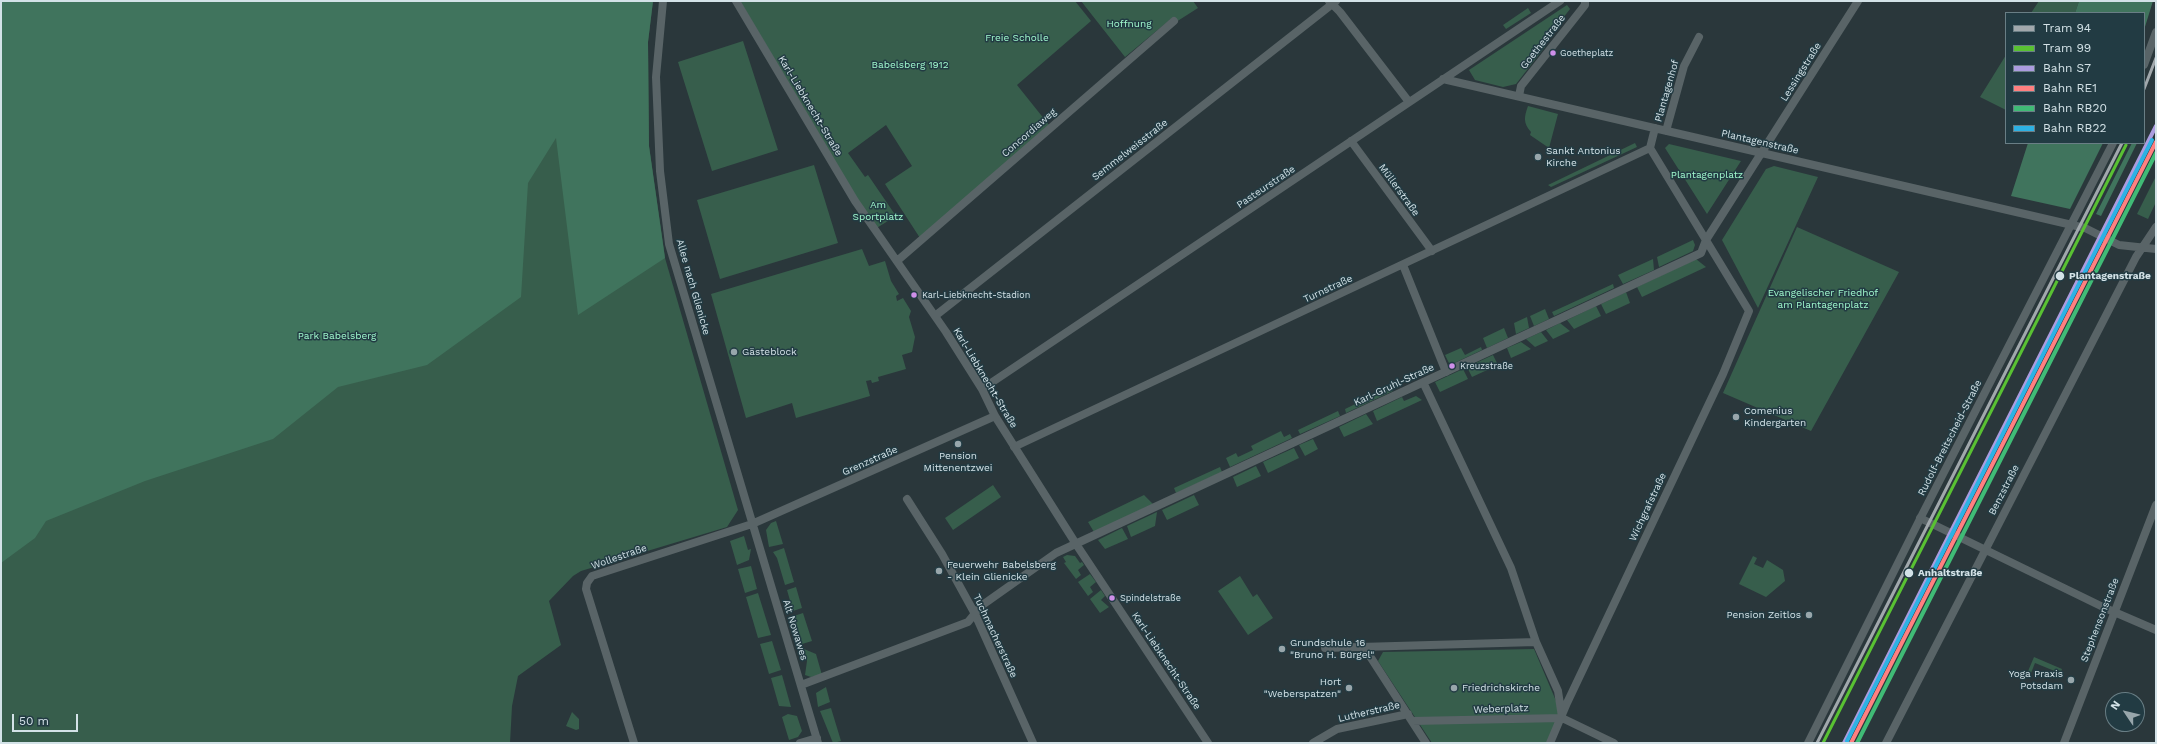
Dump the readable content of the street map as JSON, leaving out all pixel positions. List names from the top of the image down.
{
  "streets": {
    "street": [
      "Goethestraße",
      "Lessingstraße",
      "Plantagenhof",
      "Karl-Liebknecht-Straße",
      "Concordiaweg",
      "Plantagenstraße",
      "Semmelweisstraße",
      "Pasteurstraße",
      "Müllerstraße",
      "Allee nach Glienicke",
      "Turnstraße",
      "Karl-Gruhl-Straße",
      "Rudolf-Breitscheid-Straße",
      "Grenzstraße",
      "Benzstraße",
      "Wichgrafstraße",
      "Wollestraße",
      "Stephensonstraße",
      "Alt Nowawes",
      "Tuchmacherstraße",
      "Weberplatz",
      "Lutherstraße"
    ]
  },
  "crossings": [
    ["Goethestraße", "Plantagenstraße"],
    ["Lessingstraße", "Plantagenstraße"],
    ["Lessingstraße", "Karl-Gruhl-Straße"],
    ["Plantagenhof", "Plantagenstraße"],
    ["Karl-Liebknecht-Straße", "Concordiaweg"],
    ["Karl-Liebknecht-Straße", "Semmelweisstraße"],
    ["Karl-Liebknecht-Straße", "Pasteurstraße"],
    ["Karl-Liebknecht-Straße", "Turnstraße"],
    ["Karl-Liebknecht-Straße", "Karl-Gruhl-Straße"],
    ["Karl-Liebknecht-Straße", "Grenzstraße"],
    ["Plantagenstraße", "Pasteurstraße"],
    ["Plantagenstraße", "Karl-Gruhl-Straße"],
    ["Plantagenstraße", "Rudolf-Breitscheid-Straße"],
    ["Plantagenstraße", "Benzstraße"],
    ["Pasteurstraße", "Müllerstraße"],
    ["Müllerstraße", "Turnstraße"],
    ["Allee nach Glienicke", "Grenzstraße"],
    ["Allee nach Glienicke", "Wollestraße"],
    ["Allee nach Glienicke", "Alt Nowawes"],
    ["Karl-Gruhl-Straße", "Wichgrafstraße"],
    ["Grenzstraße", "Wollestraße"],
    ["Grenzstraße", "Alt Nowawes"],
    ["Wichgrafstraße", "Weberplatz"],
    ["Wollestraße", "Alt Nowawes"],
    ["Weberplatz", "Lutherstraße"]
  ],
  "parks": [
    "Hoffnung",
    "Freie Scholle",
    "Babelsberg 1912",
    "Plantagenplatz",
    "Am Sportplatz",
    "Evangelischer Friedhof am Plantagenplatz",
    "Park Babelsberg"
  ],
  "places": [
    "Goetheplatz",
    "Sankt Antonius Kirche",
    "Plantagenstraße",
    "Karl-Liebknecht-Stadion",
    "Gästeblock",
    "Kreuzstraße",
    "Comenius Kindergarten",
    "Pension Mittenentzwei",
    "Feuerwehr Babelsberg - Klein Glienicke",
    "Anhaltstraße",
    "Spindelstraße",
    "Pension Zeitlos",
    "Grundschule 16 \"Bruno H. Bürgel\"",
    "Yoga Praxis Potsdam",
    "Hort \"Weberspatzen\"",
    "Friedrichskirche"
  ],
  "lines": [
    "tram line 94",
    "rail line S7",
    "rail line RB22",
    "rail line RE1",
    "tram line 99",
    "rail line RB20"
  ],
  "legend": [
    "Tram 94",
    "Tram 99",
    "Bahn S7",
    "Bahn RE1",
    "Bahn RB20",
    "Bahn RB22"
  ],
  "scale_bar": "50 m",
  "north": "top left"
}
